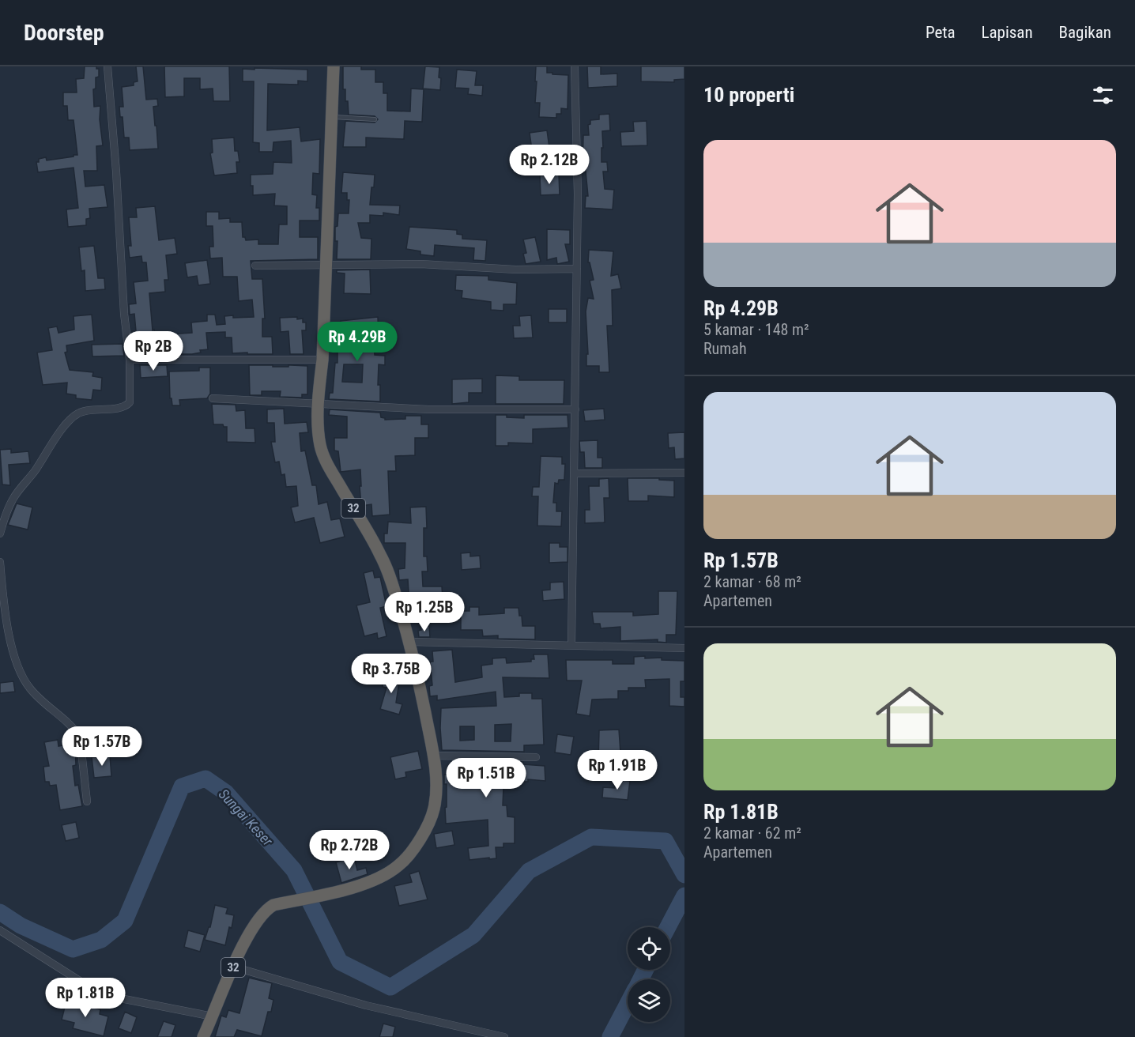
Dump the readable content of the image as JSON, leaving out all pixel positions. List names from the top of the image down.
{
  "streets": {
    "highway": ["32"]
  },
  "water": ["Sungai Keser"],
  "page": {
    "header": "Doorstep",
    "nav": ["Peta", "Lapisan", "Bagikan"],
    "heading": "10 properti",
    "list": [
      {
        "name": "Rp 4.29B",
        "note": "5 kamar · 148 m² · Rumah"
      },
      {
        "name": "Rp 1.57B",
        "note": "2 kamar · 68 m² · Apartemen"
      },
      {
        "name": "Rp 1.81B",
        "note": "2 kamar · 62 m² · Apartemen"
      }
    ],
    "price": [
      "Rp 2.12B",
      "Rp 4.29B",
      "Rp 2B",
      "Rp 1.25B",
      "Rp 3.75B",
      "Rp 1.57B",
      "Rp 1.91B",
      "Rp 1.51B",
      "Rp 2.72B",
      "Rp 1.81B"
    ]
  }
}
